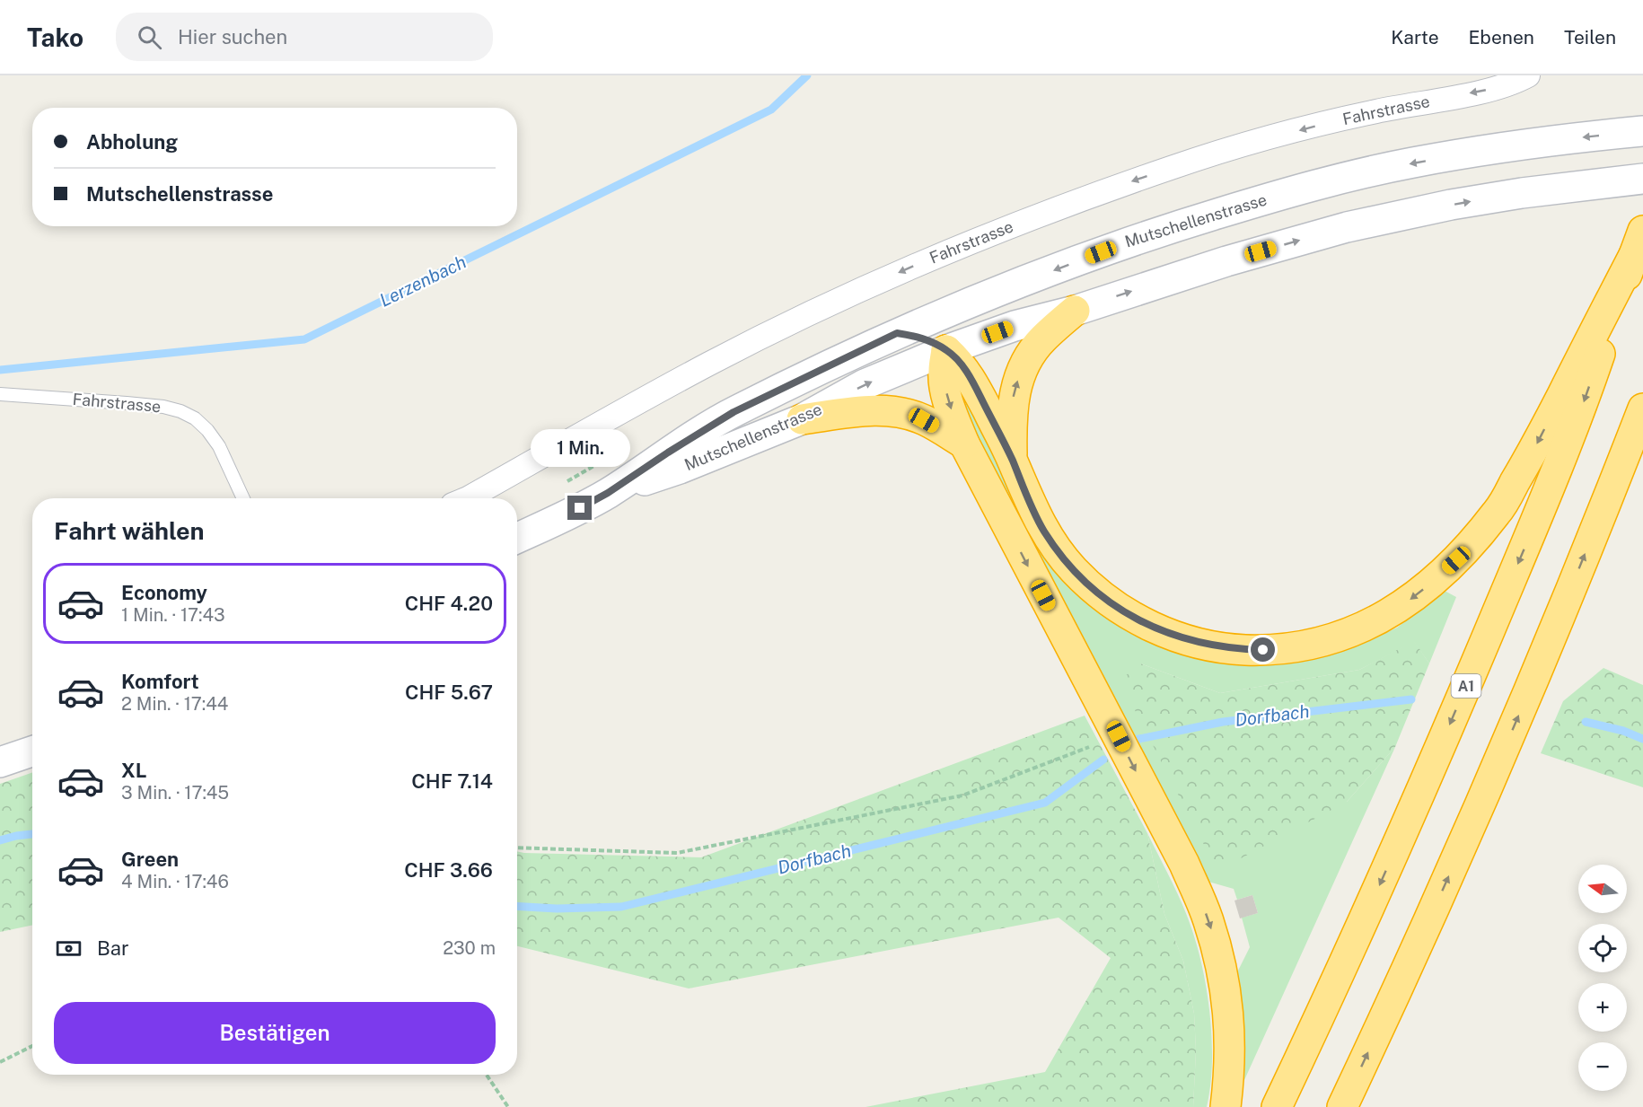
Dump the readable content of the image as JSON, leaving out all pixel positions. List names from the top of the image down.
{
  "streets": {
    "highway": ["A1"],
    "main road": ["Mutschellenstrasse"],
    "street": ["Fahrstrasse"]
  },
  "one_way": ["Fahrstrasse"],
  "water": ["Lerzenbach", "Dorfbach"],
  "north": "left",
  "page": {
    "header": "Tako",
    "search": "Hier suchen",
    "nav": ["Karte", "Ebenen", "Teilen"],
    "banner": ["Abholung", "Mutschellenstrasse"],
    "bubble": "1 Min.",
    "heading": "Fahrt wählen",
    "list": [
      {
        "name": "Economy",
        "note": "1 Min. · 17:43",
        "value": "CHF 4.20"
      },
      {
        "name": "Komfort",
        "note": "2 Min. · 17:44",
        "value": "CHF 5.67"
      },
      {
        "name": "XL",
        "note": "3 Min. · 17:45",
        "value": "CHF 7.14"
      },
      {
        "name": "Green",
        "note": "4 Min. · 17:46",
        "value": "CHF 3.66"
      }
    ],
    "map_buttons": ["+", "−"],
    "pay": ["Bar", "230 m"],
    "buttons": "Bestätigen"
  }
}
